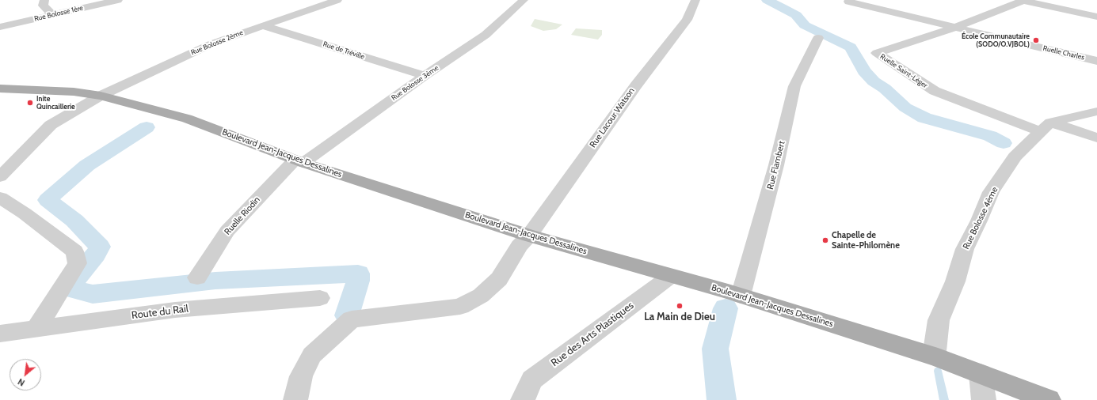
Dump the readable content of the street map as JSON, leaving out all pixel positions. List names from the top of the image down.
{
  "streets": {
    "main road": ["Boulevard Jean-Jacques Dessalines"],
    "street": [
      "Rue Bolosse 1ère",
      "Rue Bolosse 2ème",
      "Rue de Tréville",
      "Ruelle Charles",
      "Ruelle Saint-Léger",
      "Rue Bolosse 3ème",
      "Rue Lacour Watson",
      "Rue Flambert",
      "Ruelle Riodin",
      "Rue Bolosse 4ème",
      "Route du Rail",
      "Rue des Arts Plastiques"
    ]
  },
  "crossings": [
    ["Rue Bolosse 2ème", "Rue de Tréville"],
    ["Rue Bolosse 2ème", "Boulevard Jean-Jacques Dessalines"],
    ["Rue de Tréville", "Rue Bolosse 3ème"],
    ["Ruelle Charles", "Ruelle Saint-Léger"],
    ["Ruelle Saint-Léger", "Rue Bolosse 4ème"],
    ["Rue Bolosse 3ème", "Boulevard Jean-Jacques Dessalines"],
    ["Rue Bolosse 3ème", "Ruelle Riodin"],
    ["Rue Lacour Watson", "Boulevard Jean-Jacques Dessalines"],
    ["Boulevard Jean-Jacques Dessalines", "Rue Flambert"],
    ["Boulevard Jean-Jacques Dessalines", "Ruelle Riodin"],
    ["Boulevard Jean-Jacques Dessalines", "Rue Bolosse 4ème"],
    ["Boulevard Jean-Jacques Dessalines", "Rue des Arts Plastiques"]
  ],
  "places": [
    "École Communautaire (SODO/O.VJBOL)",
    "Inite Quincaillerie",
    "Chapelle de Sainte-Philomène",
    "La Main de Dieu"
  ],
  "north": "bottom left"
}
